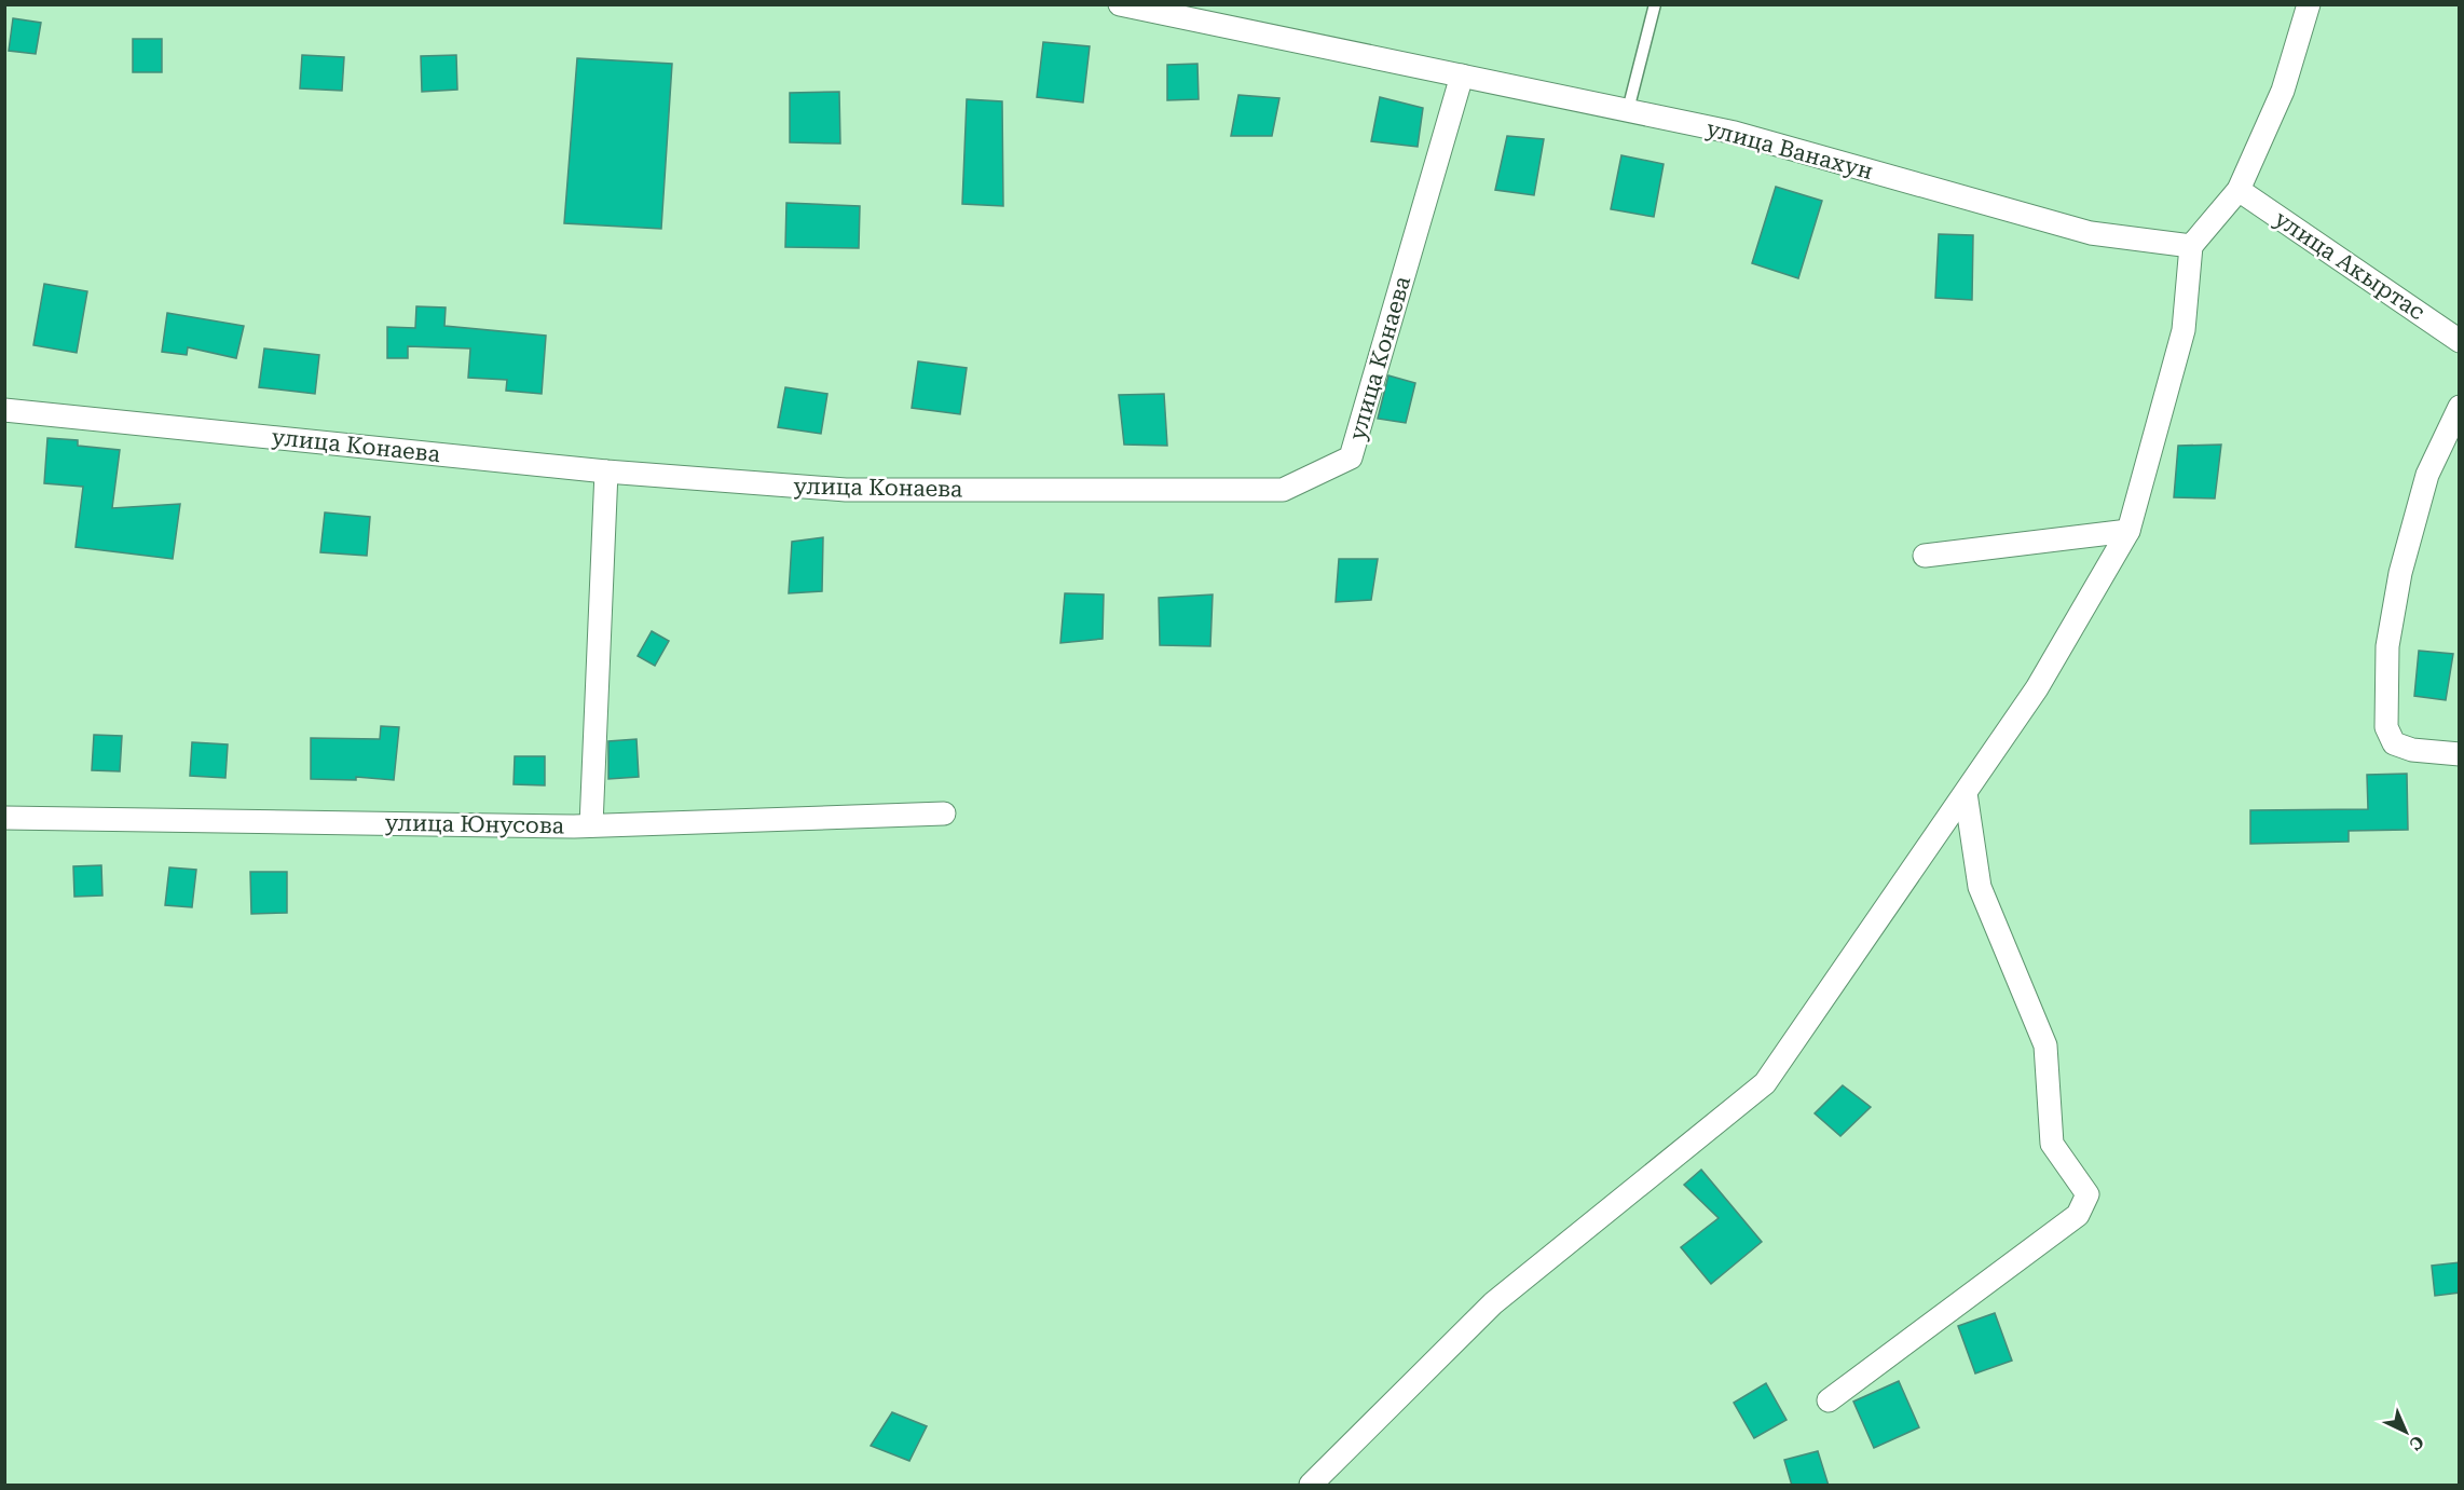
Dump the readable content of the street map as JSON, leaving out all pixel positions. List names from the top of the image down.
{
  "streets": {
    "street": [
      "улица Ванахун",
      "улица Акыртас",
      "улица Конаева",
      "улица Юнусова"
    ]
  },
  "crossings": [
    ["улица Ванахун", "улица Конаева"]
  ],
  "north": "bottom right"
}
